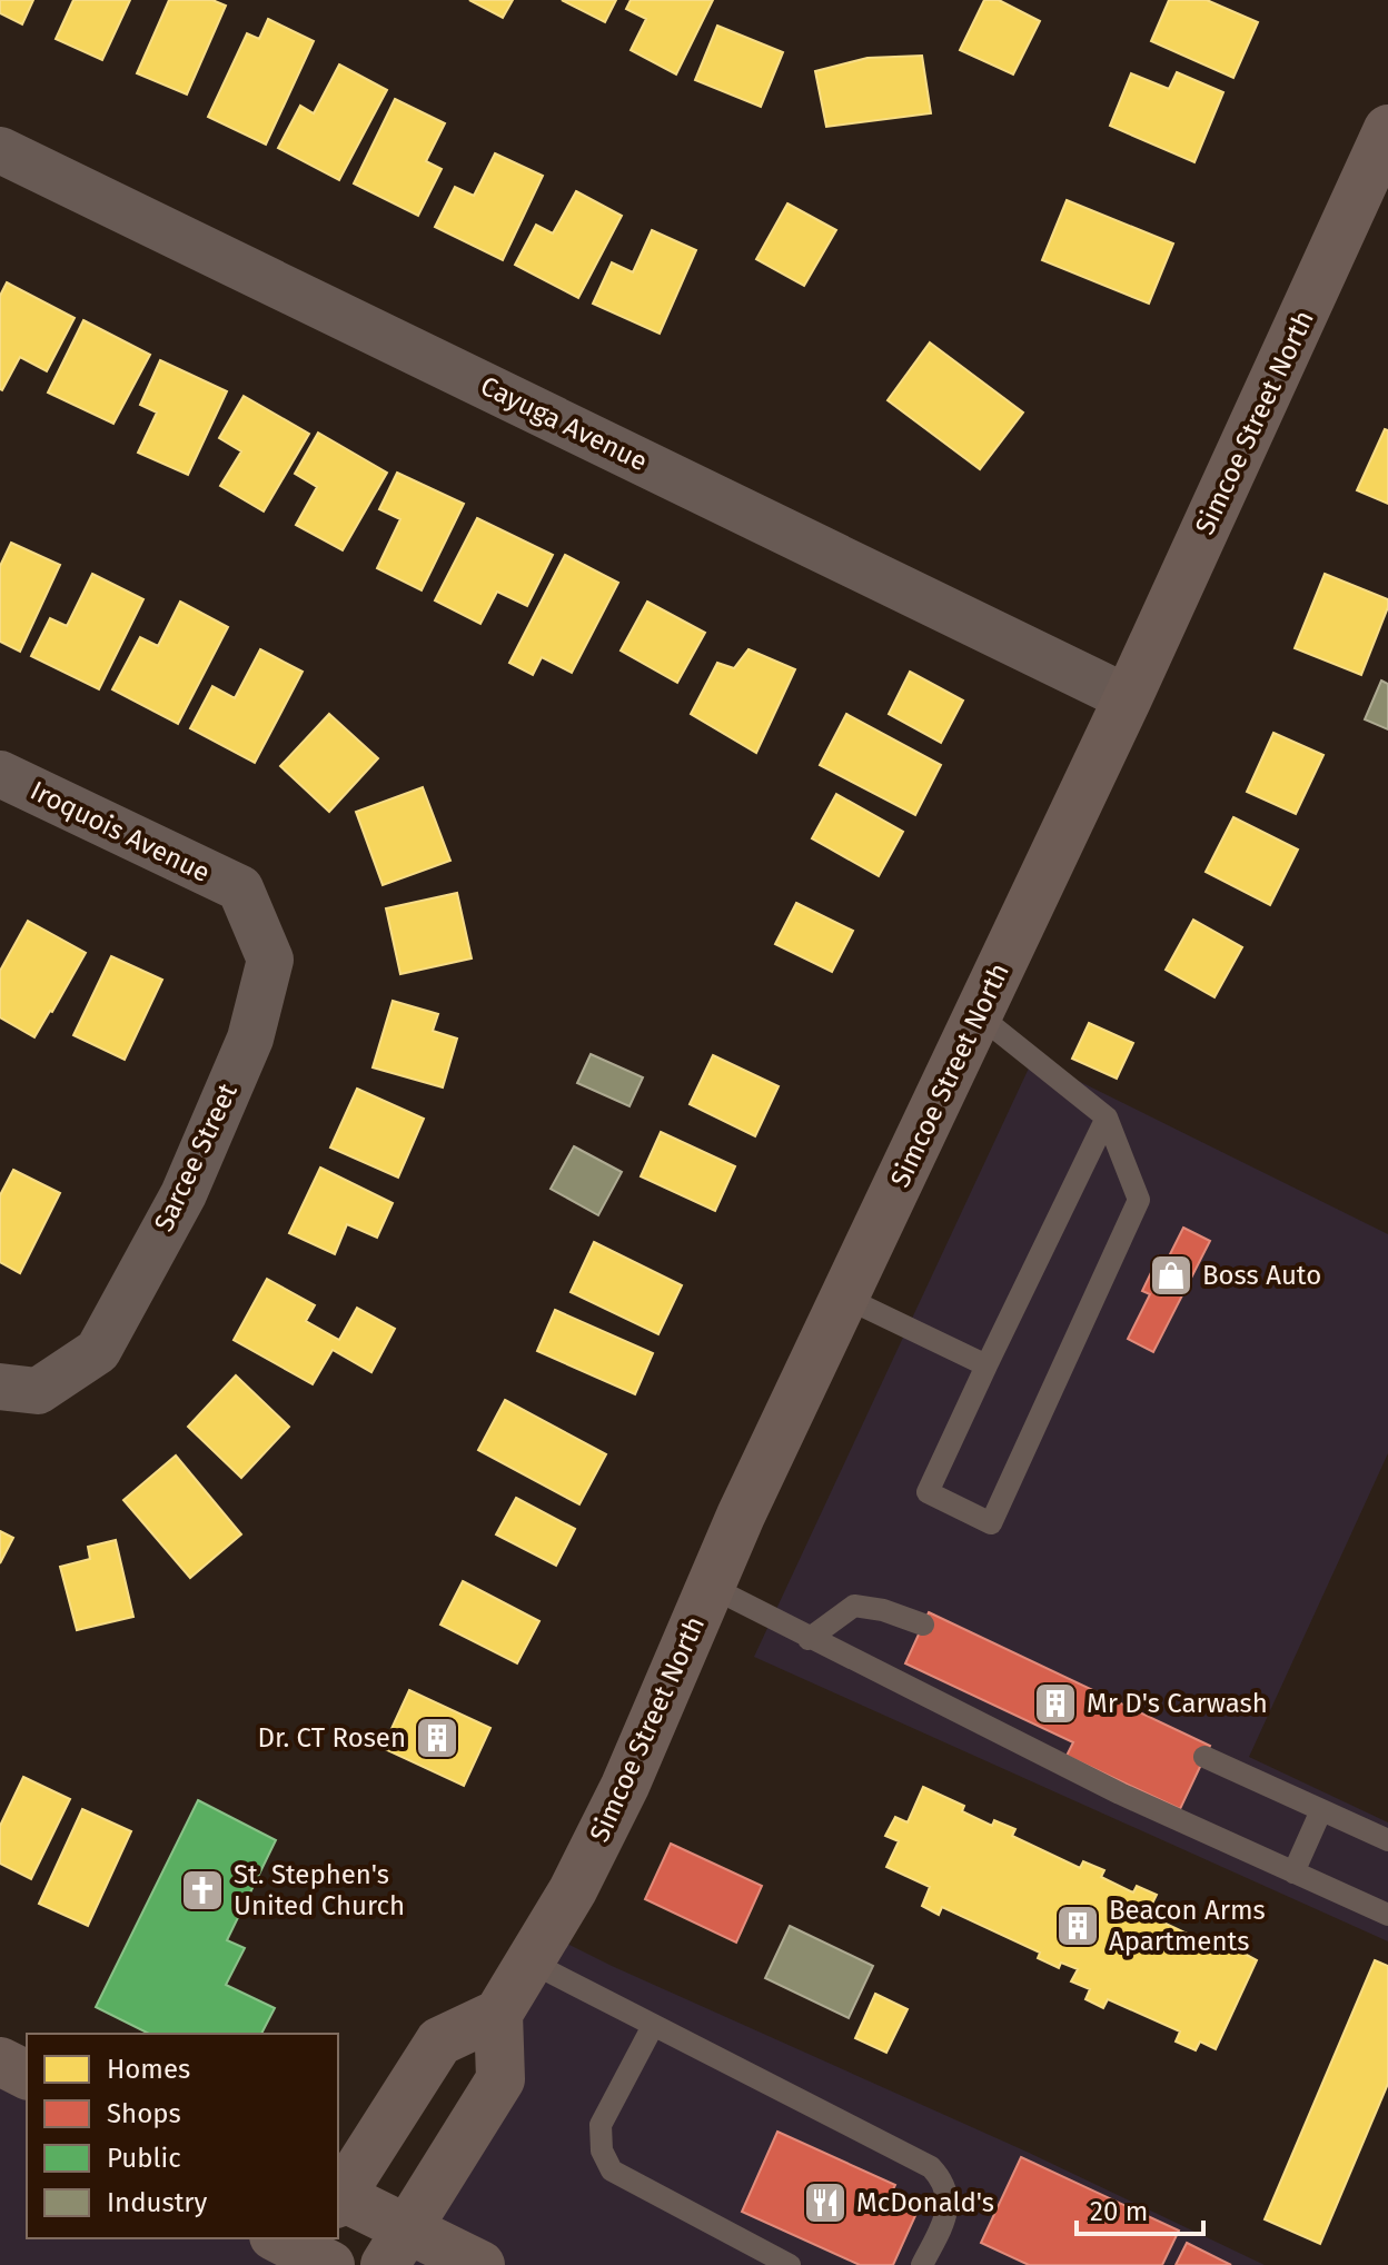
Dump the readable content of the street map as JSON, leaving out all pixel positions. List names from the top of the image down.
{
  "streets": {
    "main road": ["Simcoe Street North"],
    "street": ["Cayuga Avenue", "Iroquois Avenue", "Sarcee Street"]
  },
  "crossings": [
    ["Simcoe Street North", "Cayuga Avenue"],
    ["Iroquois Avenue", "Sarcee Street"]
  ],
  "places": {
    "shop": ["Boss Auto"],
    "building": ["Mr D's Carwash", "Dr. CT Rosen", "Beacon Arms Apartments"],
    "church": ["St. Stephen's United Church"],
    "restaurant": ["McDonald's"]
  },
  "legend": [
    "Homes",
    "Shops",
    "Public",
    "Industry"
  ],
  "scale_bar": "20 m"
}
